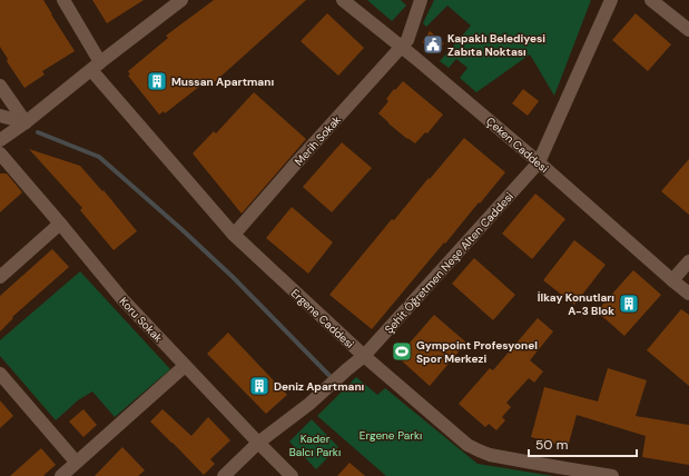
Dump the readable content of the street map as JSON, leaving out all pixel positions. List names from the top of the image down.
{
  "streets": {
    "street": [
      "Merih Sokak",
      "Çeken Caddesi",
      "Şehit Öğretmen Neşe Alten Caddesi",
      "Ergene Caddesi",
      "Koru Sokak"
    ]
  },
  "crossings": [
    ["Merih Sokak", "Çeken Caddesi"],
    ["Merih Sokak", "Ergene Caddesi"],
    ["Çeken Caddesi", "Şehit Öğretmen Neşe Alten Caddesi"],
    ["Şehit Öğretmen Neşe Alten Caddesi", "Ergene Caddesi"],
    ["Şehit Öğretmen Neşe Alten Caddesi", "Koru Sokak"]
  ],
  "parks": ["Ergene Parkı", "Kader Balcı Parkı"],
  "places": {
    "public building": ["Kapaklı Belediyesi Zabıta Noktası"],
    "building": ["Mussan Apartmanı", "İlkay Konutları A-3 Blok", "Deniz Apartmanı"],
    "sports": ["Gympoint Profesyonel Spor Merkezi"]
  },
  "scale_bar": "50 m"
}
